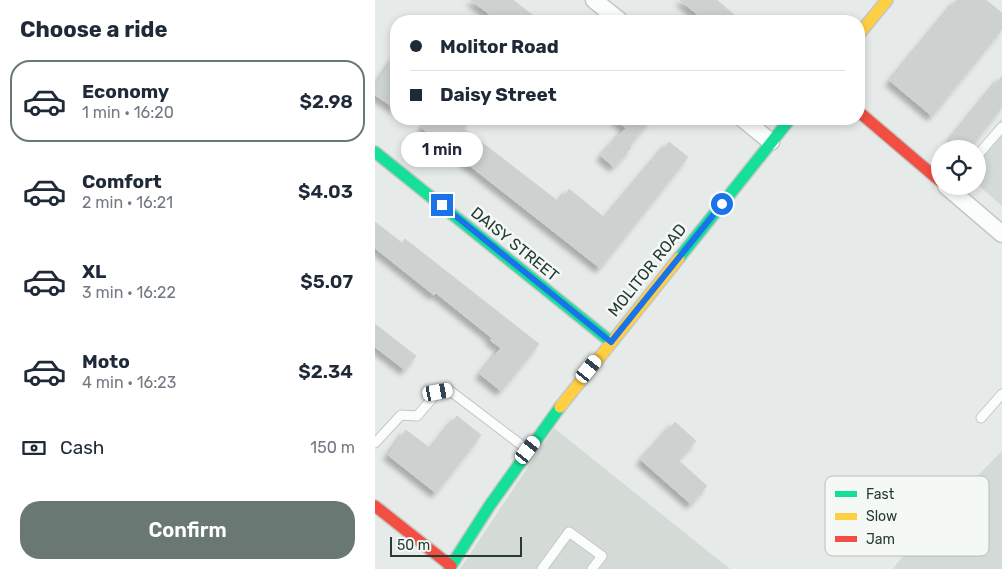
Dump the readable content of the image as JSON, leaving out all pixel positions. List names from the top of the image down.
{
  "streets": {
    "street": ["DAISY STREET", "MOLITOR ROAD"]
  },
  "crossings": [
    ["DAISY STREET", "MOLITOR ROAD"]
  ],
  "legend": ["Fast", "Slow", "Jam"],
  "scale_bar": "50 m",
  "page": {
    "heading": "Choose a ride",
    "banner": ["Molitor Road", "Daisy Street"],
    "list": [
      {
        "name": "Economy",
        "note": "1 min · 16:20",
        "value": "$2.98"
      },
      {
        "name": "Comfort",
        "note": "2 min · 16:21",
        "value": "$4.03"
      },
      {
        "name": "XL",
        "note": "3 min · 16:22",
        "value": "$5.07"
      },
      {
        "name": "Moto",
        "note": "4 min · 16:23",
        "value": "$2.34"
      }
    ],
    "bubble": "1 min",
    "pay": ["Cash", "150 m"],
    "buttons": "Confirm",
    "scale": "50 m"
  }
}
